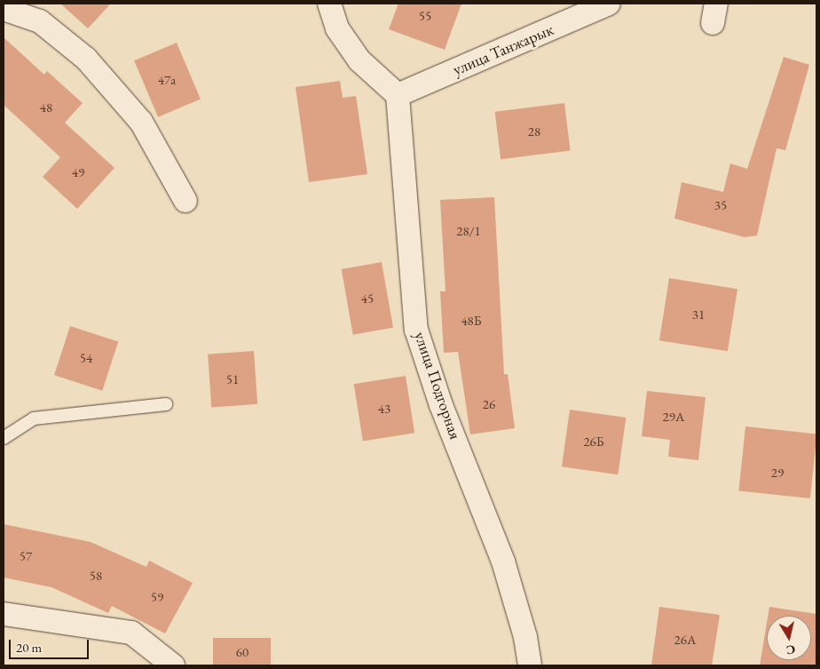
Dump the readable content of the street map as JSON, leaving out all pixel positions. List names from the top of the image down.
{
  "streets": {
    "street": ["улица Танжарык", "улица Подгорная"]
  },
  "crossings": [
    ["улица Танжарык", "улица Подгорная"]
  ],
  "house_numbers": [
    "55",
    "47а",
    "48",
    "28",
    "49",
    "35",
    "28/1",
    "45",
    "31",
    "48Б",
    "54",
    "51",
    "26",
    "43",
    "29А",
    "26Б",
    "29",
    "57",
    "58",
    "59",
    "26А",
    "60"
  ],
  "scale_bar": "20 m",
  "north": "bottom"
}
